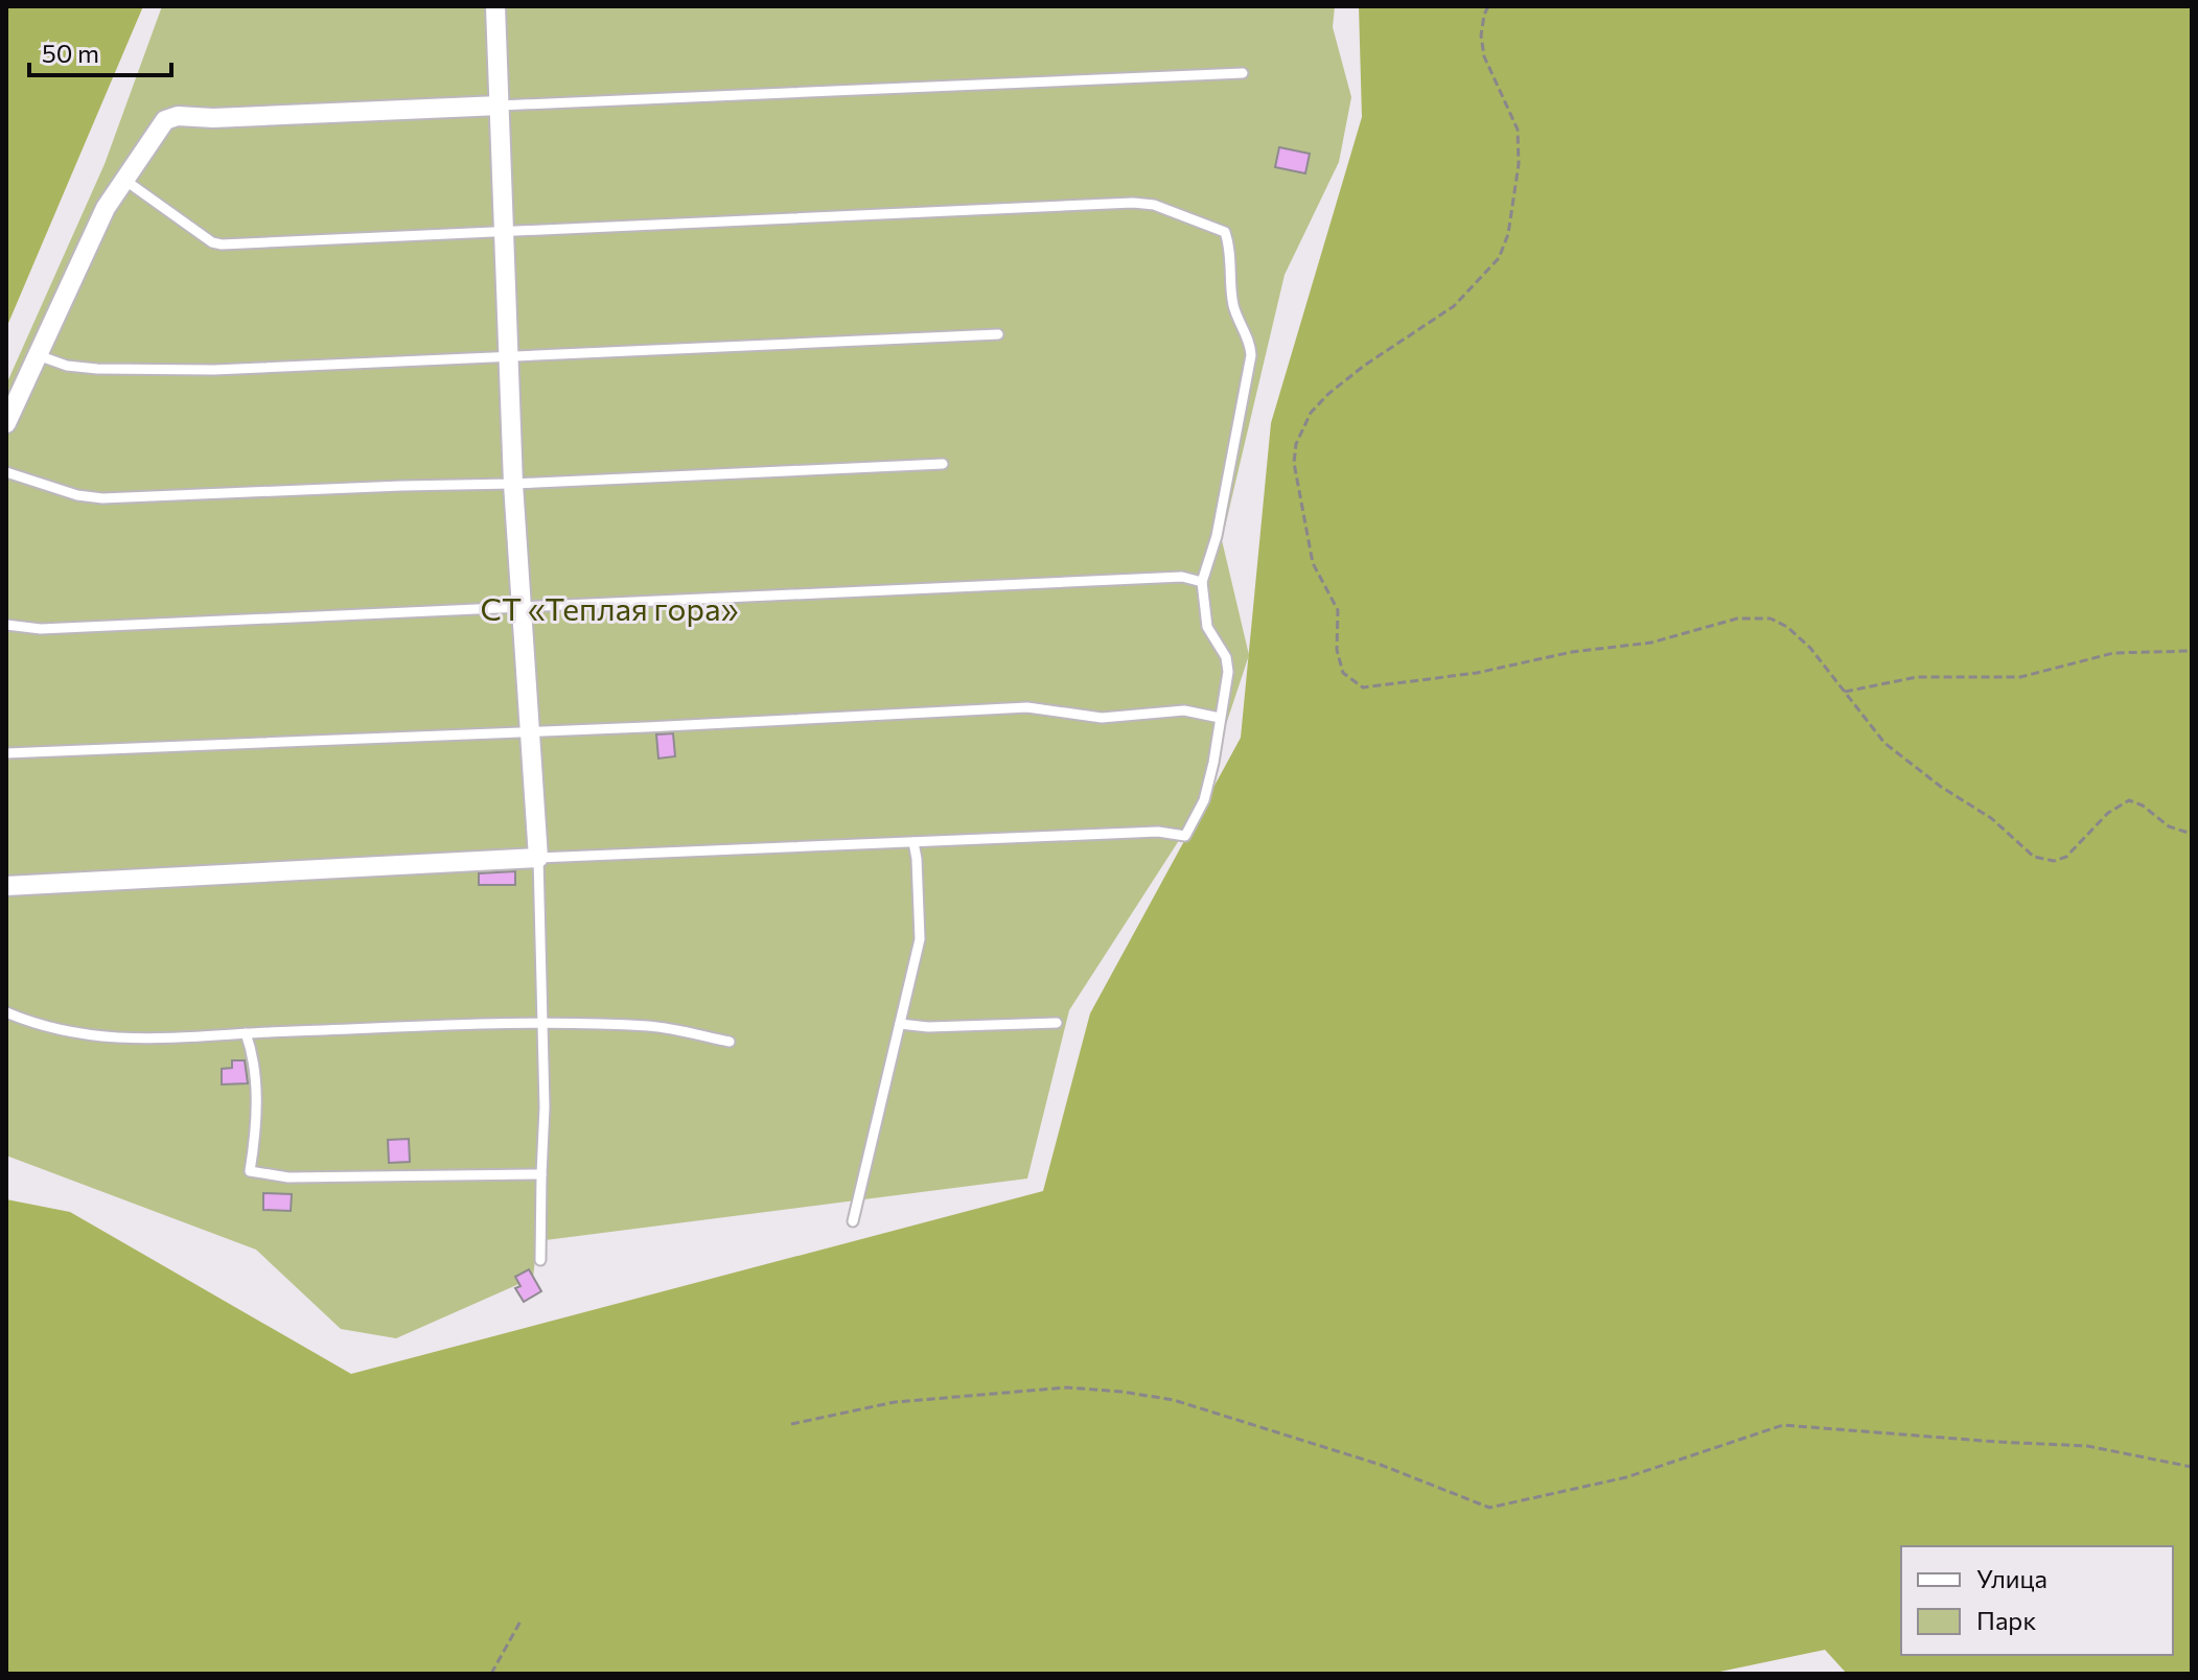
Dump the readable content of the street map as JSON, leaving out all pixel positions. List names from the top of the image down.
{
  "parks": ["СТ «Теплая гора»"],
  "legend": ["Улица", "Парк"],
  "scale_bar": "50 m"
}
